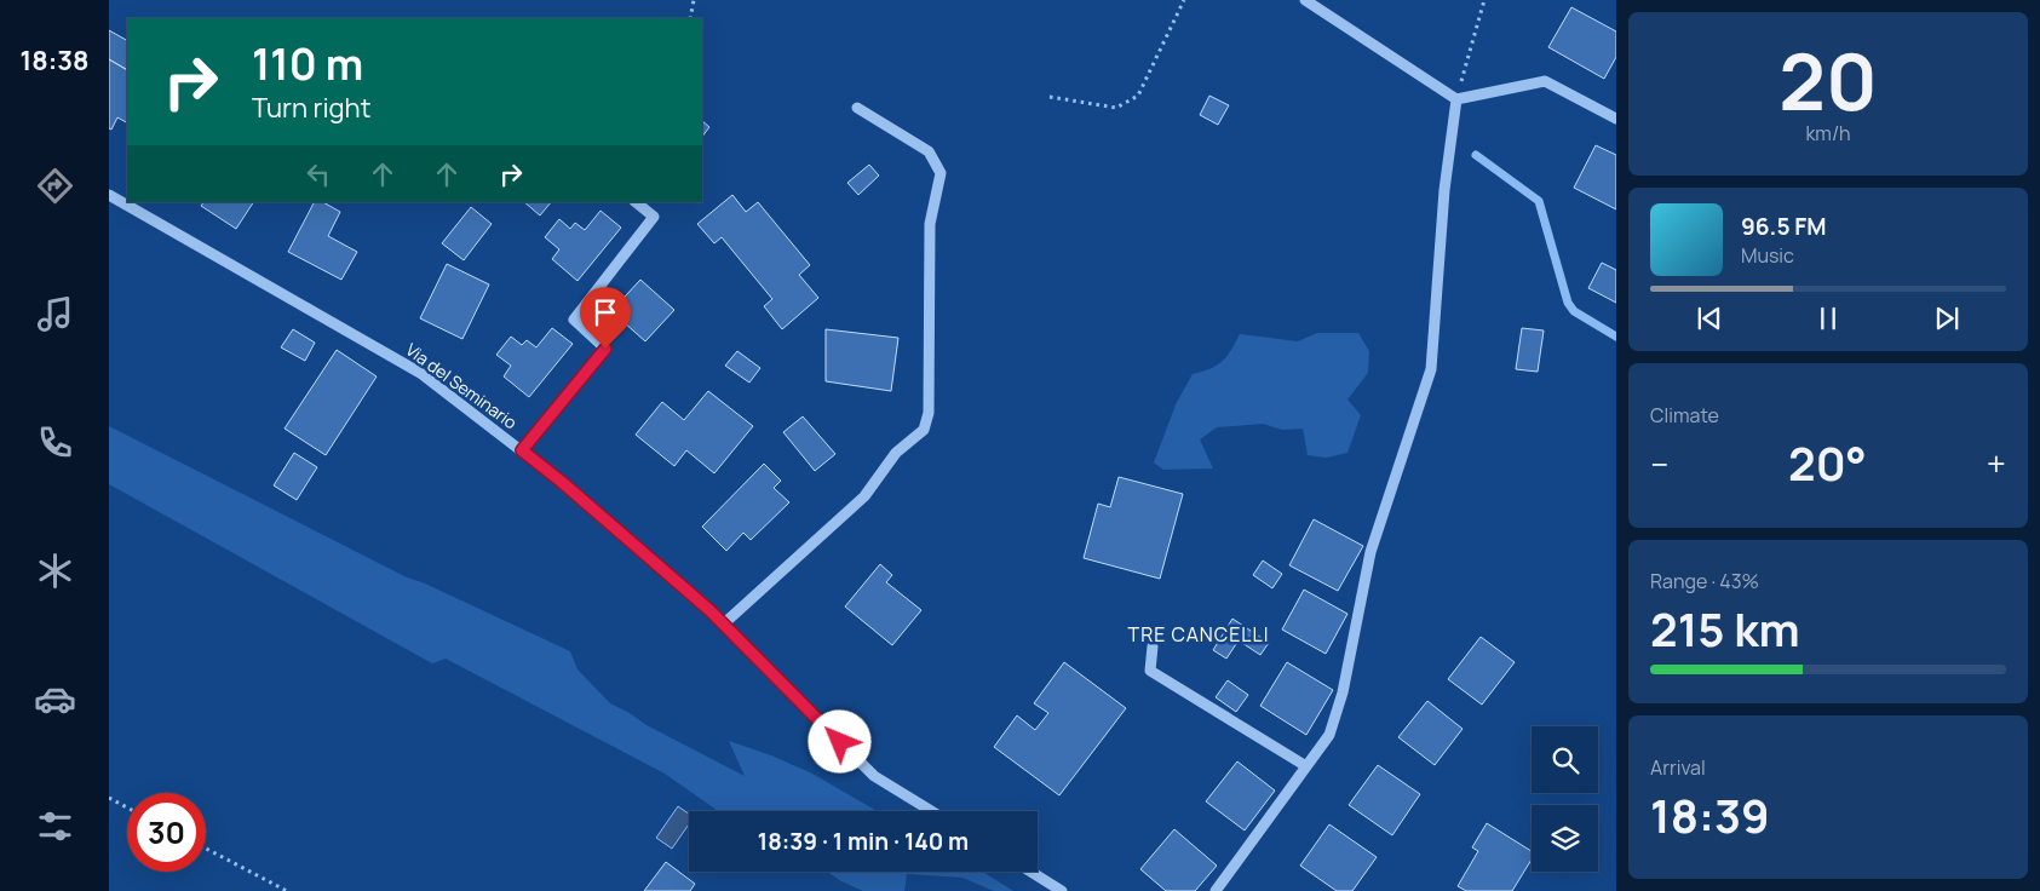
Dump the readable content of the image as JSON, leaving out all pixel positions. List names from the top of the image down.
{
  "streets": {
    "street": ["Via del Seminario"]
  },
  "districts": ["TRE CANCELLI"],
  "page": {
    "tabs": "18:38",
    "tile": [
      ["20", "km/h"],
      "Climate",
      ["Range · 43%", "215 km"],
      ["Arrival", "18:39"]
    ],
    "turn": ["110 m", "Turn right"],
    "song": ["96.5 FM", "Music"],
    "heat": ["−", "20°", "+"],
    "limit": "30",
    "trip": "18:39 · 1 min · 140 m"
  }
}
